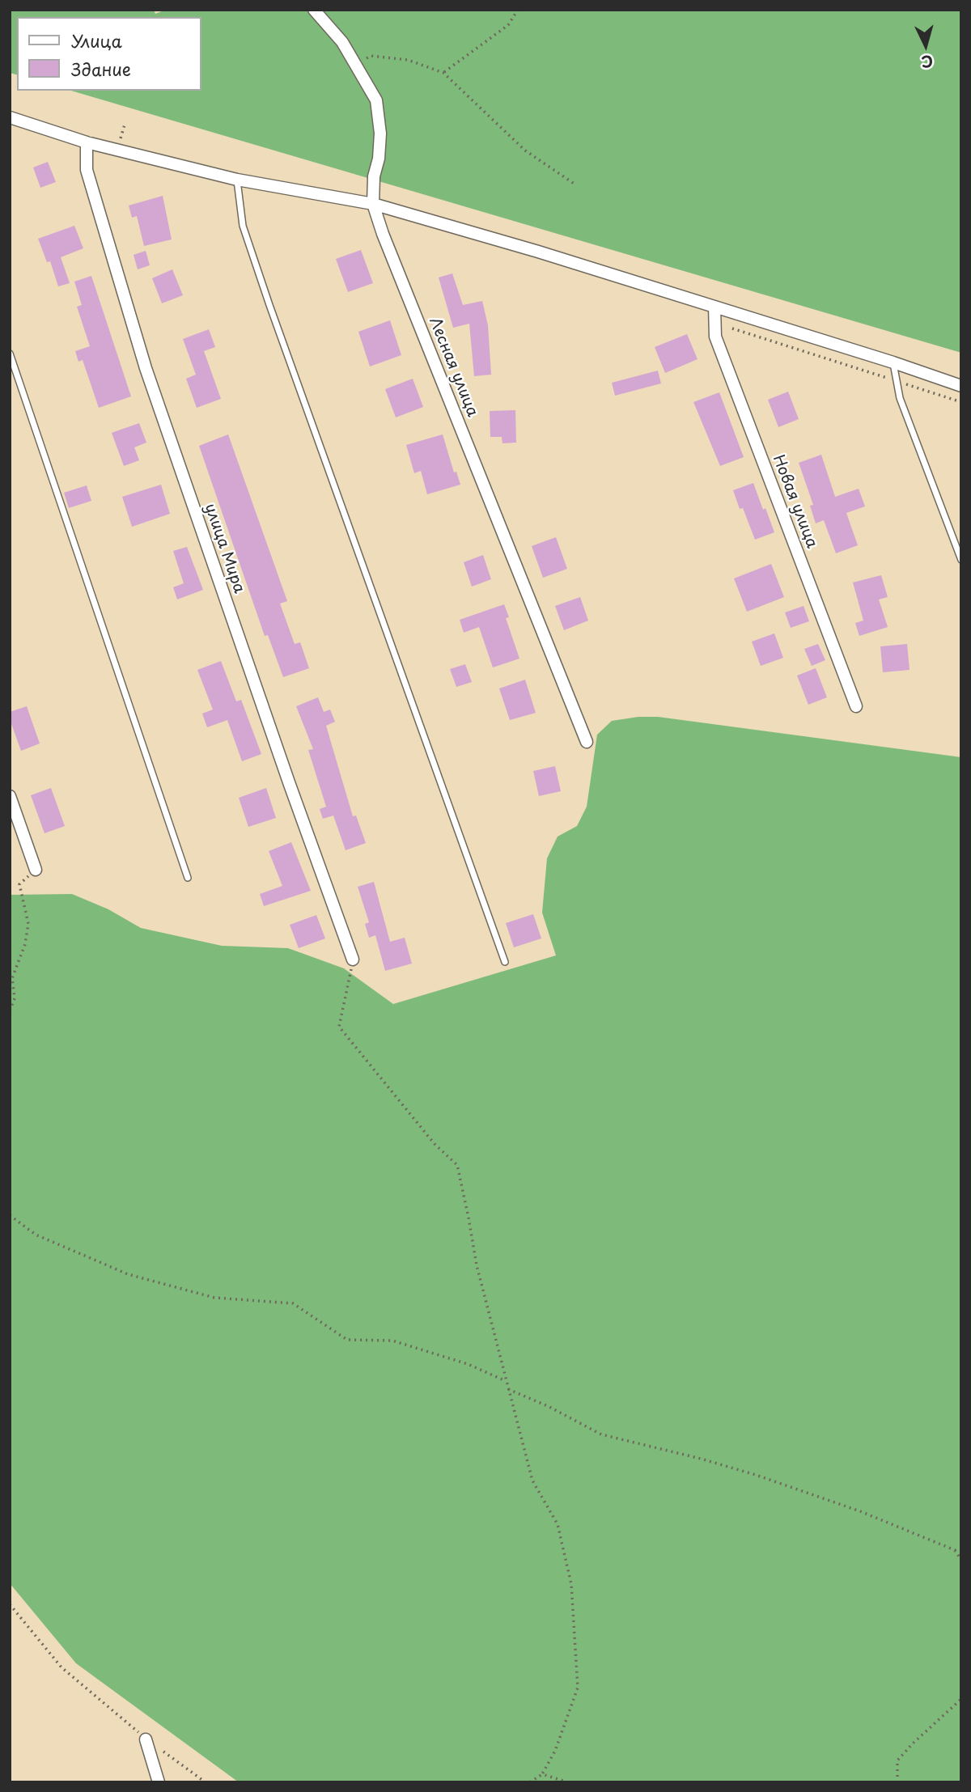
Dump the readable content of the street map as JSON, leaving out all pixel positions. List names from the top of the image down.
{
  "streets": {
    "street": ["Лесная улица", "Новая улица", "улица Мира"]
  },
  "legend": ["Улица", "Здание"],
  "north": "bottom"
}
